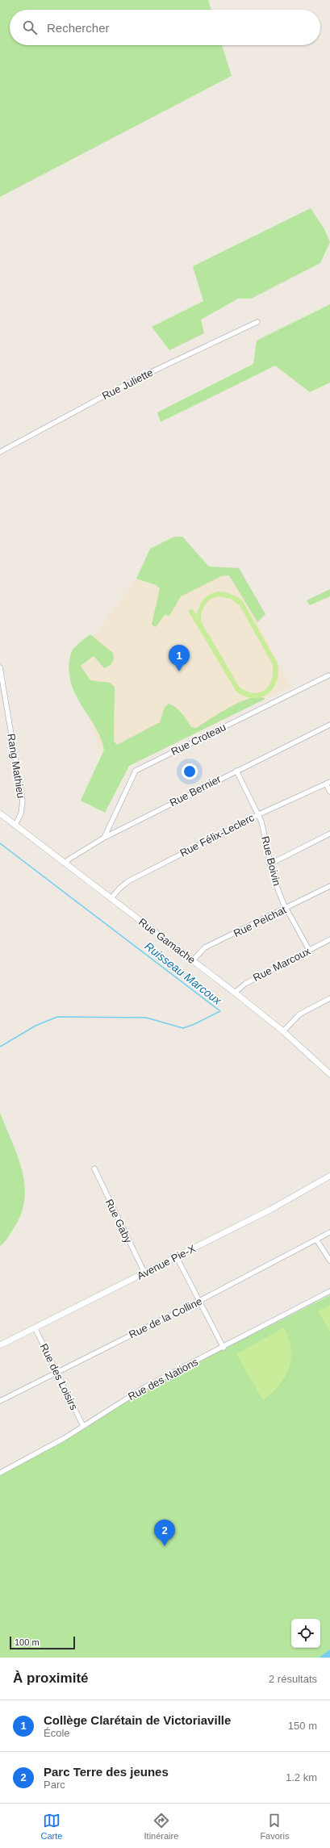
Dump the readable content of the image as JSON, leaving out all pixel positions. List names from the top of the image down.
{
  "streets": {
    "street": [
      "Rue Juliette",
      "Rue Croteau",
      "Rang Mathieu",
      "Rue Bernier",
      "Rue Félix-Leclerc",
      "Rue Boivin",
      "Rue Pelchat",
      "Rue Gamache",
      "Rue Marcoux",
      "Rue Gaby",
      "Avenue Pie-X",
      "Rue de la Colline",
      "Rue des Loisirs",
      "Rue des Nations"
    ]
  },
  "crossings": [
    ["Rue Croteau", "Rue Bernier"],
    ["Rang Mathieu", "Rue Gamache"],
    ["Rue Bernier", "Rue Boivin"],
    ["Rue Bernier", "Rue Gamache"],
    ["Rue Félix-Leclerc", "Rue Boivin"],
    ["Rue Félix-Leclerc", "Rue Gamache"],
    ["Rue Boivin", "Rue Pelchat"],
    ["Rue Boivin", "Rue Marcoux"],
    ["Rue Pelchat", "Rue Gamache"],
    ["Rue Gamache", "Rue Marcoux"],
    ["Rue Gaby", "Avenue Pie-X"],
    ["Avenue Pie-X", "Rue des Loisirs"],
    ["Rue de la Colline", "Rue des Loisirs"],
    ["Rue des Loisirs", "Rue des Nations"]
  ],
  "water": ["Ruisseau Marcoux"],
  "scale_bar": "100 m",
  "page": {
    "search": "Rechercher",
    "pins": ["1", "2"],
    "scale": "100 m",
    "heading": ["À proximité", "2 résultats"],
    "list": [
      {
        "mark": "1",
        "name": "Collège Clarétain de Victoriaville",
        "note": "École",
        "value": "150 m"
      },
      {
        "mark": "2",
        "name": "Parc Terre des jeunes",
        "note": "Parc",
        "value": "1.2 km"
      }
    ],
    "nav": ["Carte", "Itinéraire", "Favoris"]
  }
}
